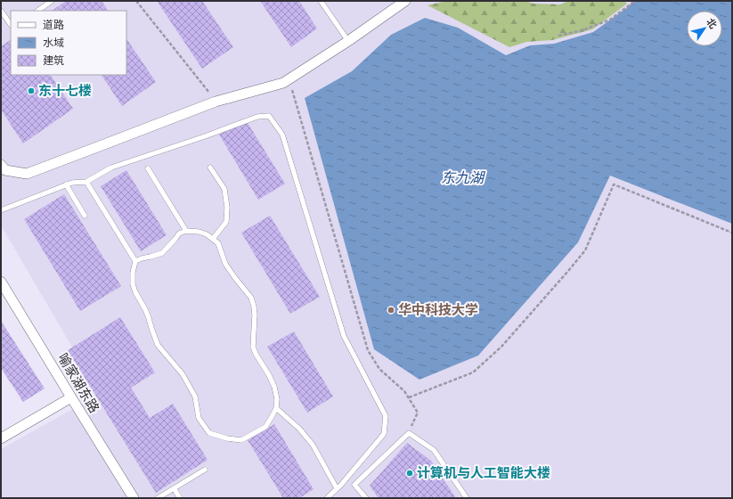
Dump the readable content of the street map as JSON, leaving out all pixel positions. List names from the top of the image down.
{
  "streets": {
    "street": ["喻家湖东路"]
  },
  "water": ["东九湖"],
  "places": ["东十七楼", "华中科技大学", "计算机与人工智能大楼"],
  "legend": ["道路", "水域", "建筑"],
  "north": "top right"
}
